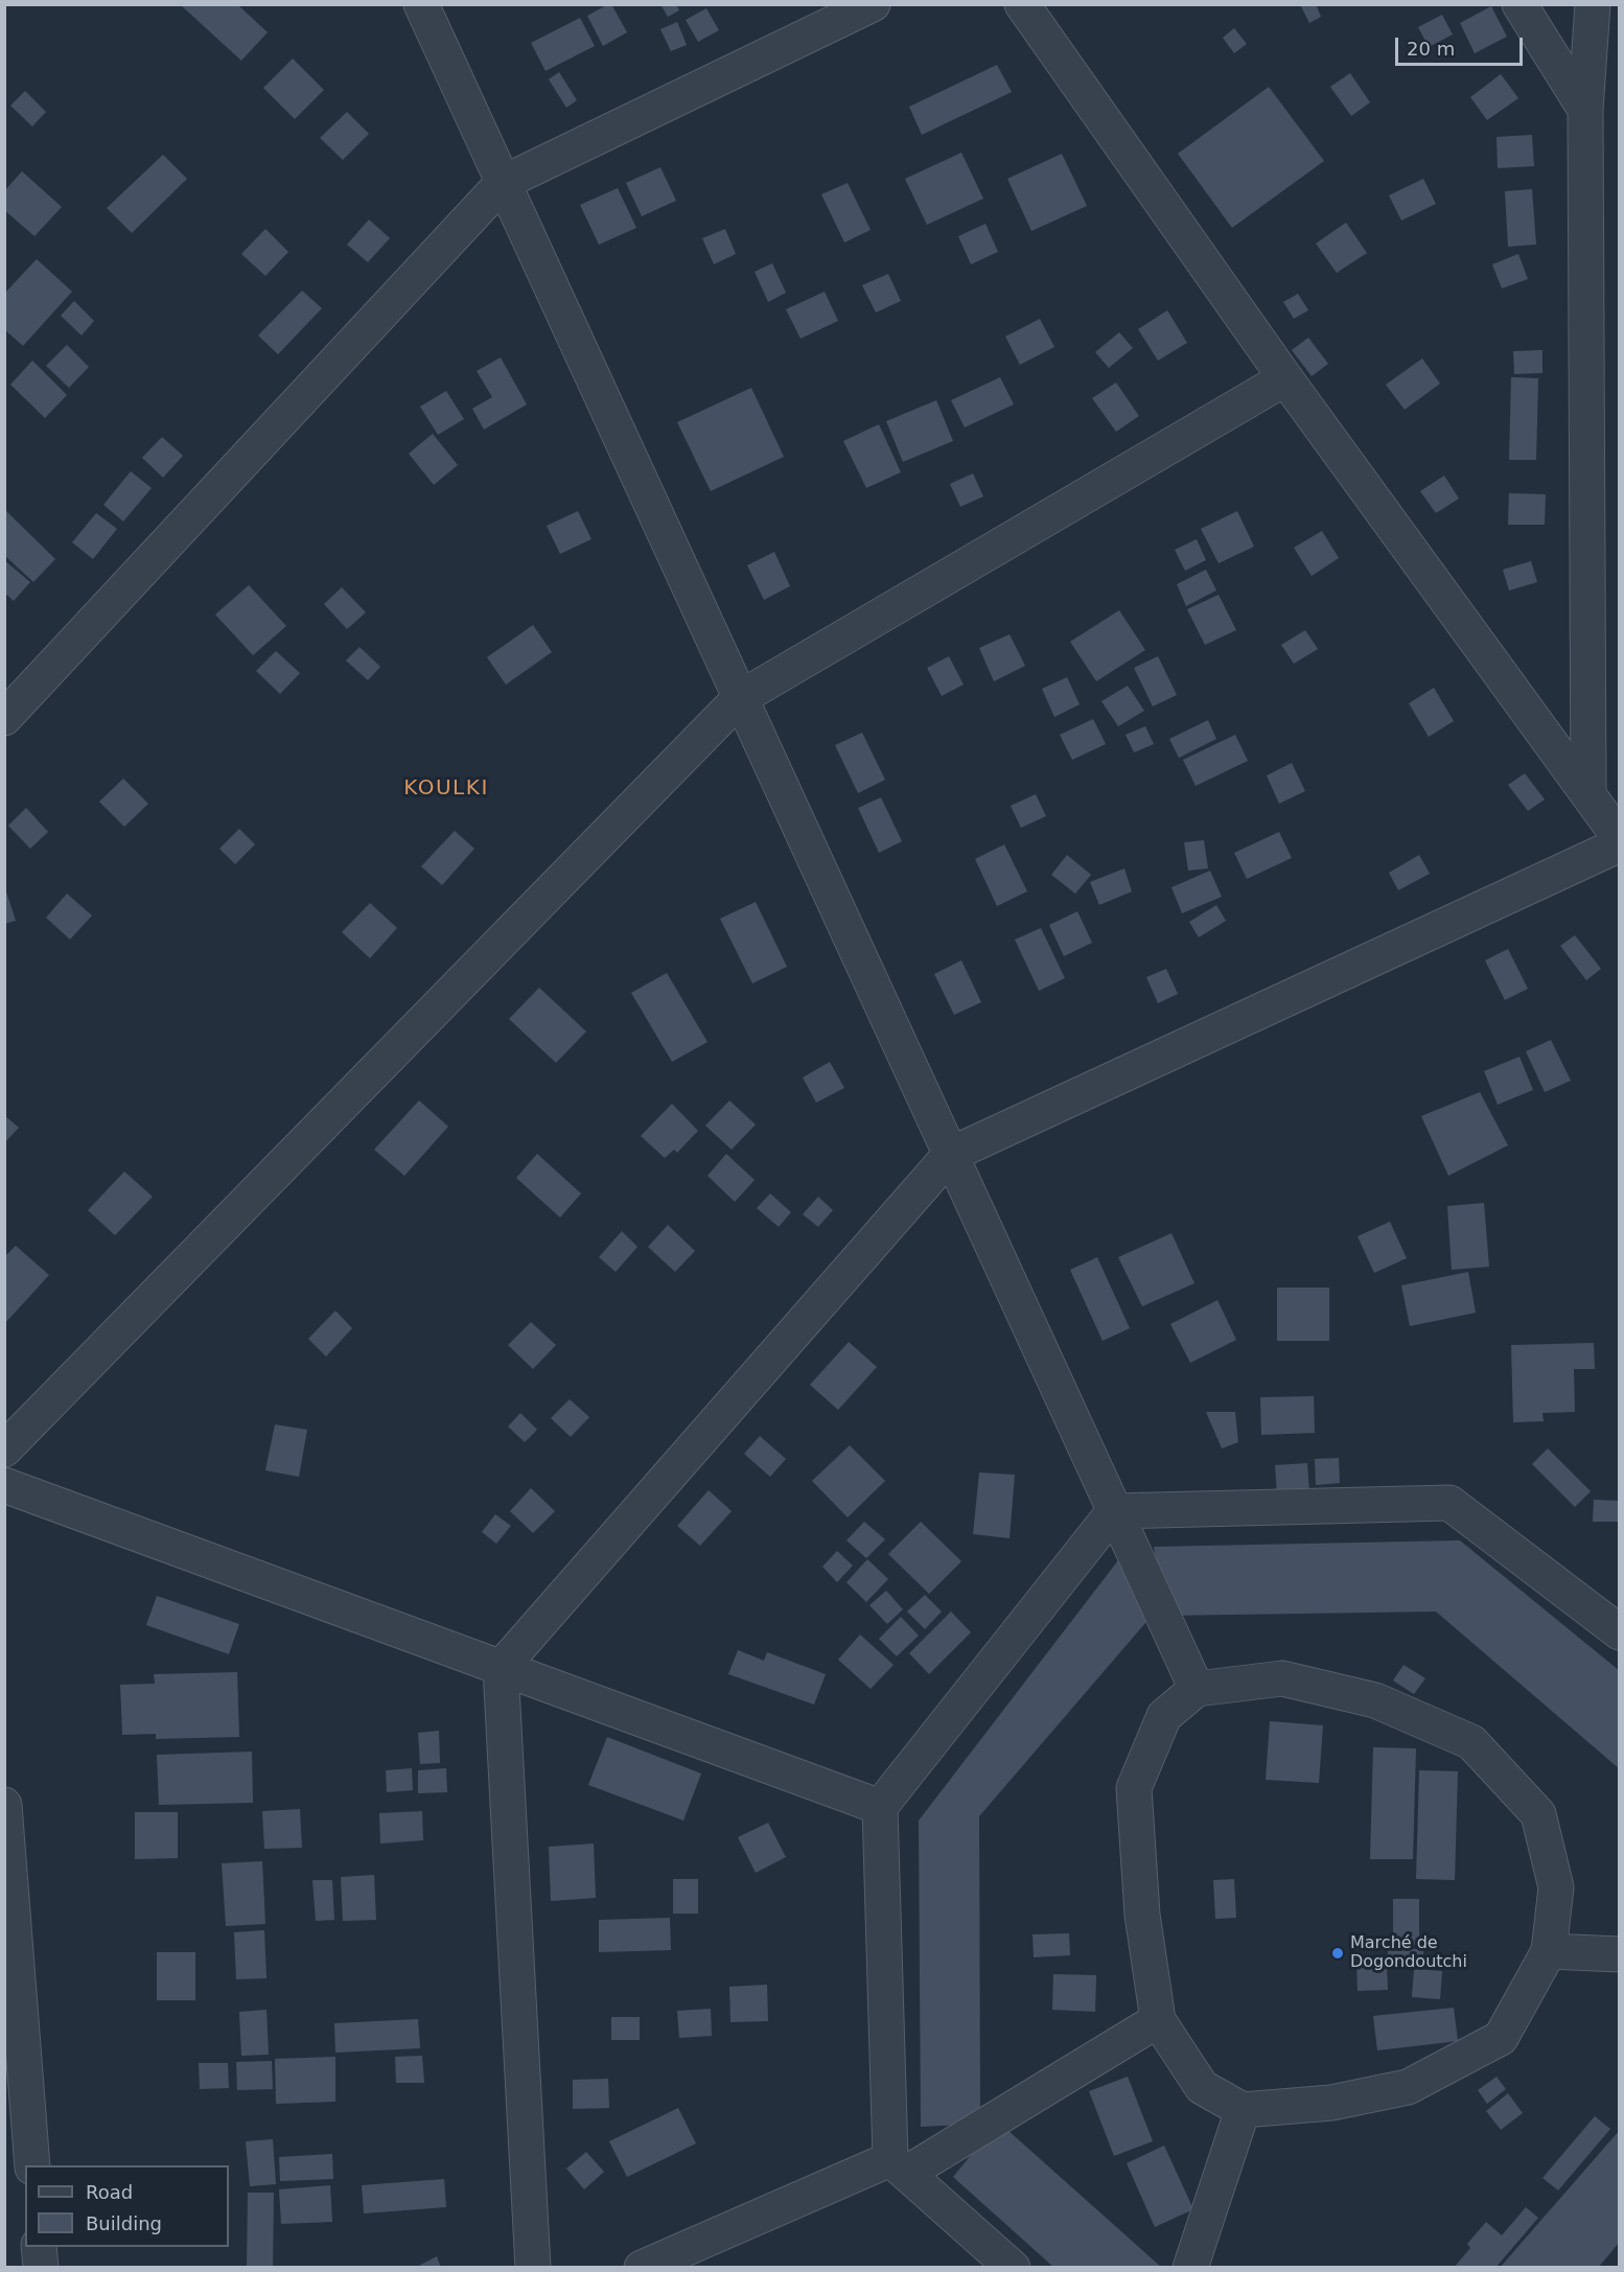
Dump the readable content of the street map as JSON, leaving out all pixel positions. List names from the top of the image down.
{
  "districts": ["KOULKI"],
  "places": ["Marché de Dogondoutchi"],
  "legend": ["Road", "Building"],
  "scale_bar": "20 m"
}
